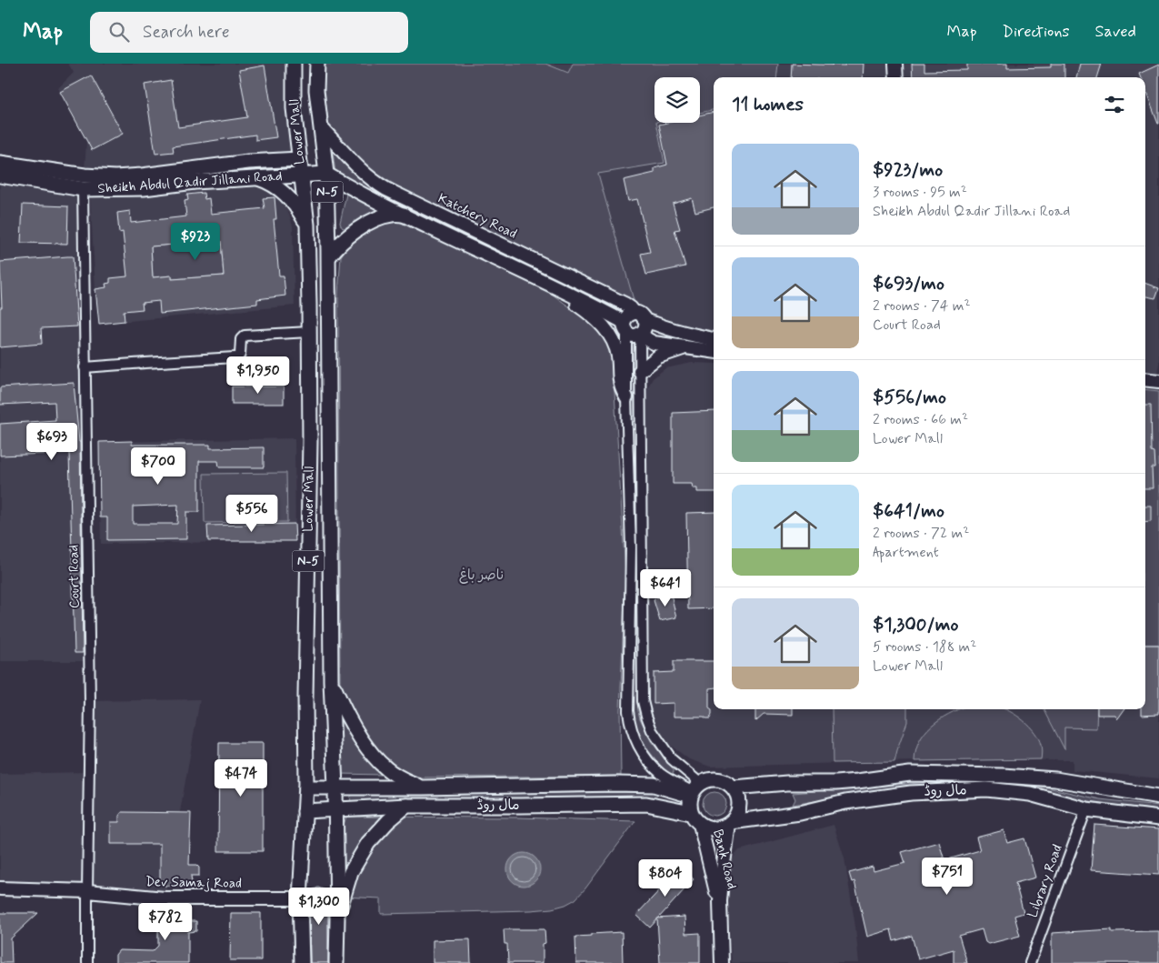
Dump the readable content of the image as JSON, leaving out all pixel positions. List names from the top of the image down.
{
  "streets": {
    "main road": [
      "Lower Mall",
      "Sheikh Abdul Qadir Jillani Road",
      "N-5",
      "Katchery Road",
      "مال روڈ",
      "Bank Road",
      "Dev Samaj Road"
    ],
    "street": ["Court Road", "Library Road"]
  },
  "crossings": [
    ["Lower Mall", "Sheikh Abdul Qadir Jillani Road"],
    ["Lower Mall", "Katchery Road"],
    ["Lower Mall", "مال روڈ"],
    ["Lower Mall", "Dev Samaj Road"],
    ["Sheikh Abdul Qadir Jillani Road", "Court Road"],
    ["Court Road", "Dev Samaj Road"],
    ["مال روڈ", "Bank Road"],
    ["مال روڈ", "Library Road"]
  ],
  "parks": ["ناصر باغ"],
  "page": {
    "header": "Map",
    "search": "Search here",
    "nav": ["Map", "Directions", "Saved"],
    "heading": "11 homes",
    "list": [
      {
        "name": "$923/mo",
        "note": "3 rooms · 95 m² · Sheikh Abdul Qadir Jillani Road"
      },
      {
        "name": "$693/mo",
        "note": "2 rooms · 74 m² · Court Road"
      },
      {
        "name": "$556/mo",
        "note": "2 rooms · 66 m² · Lower Mall"
      },
      {
        "name": "$641/mo",
        "note": "2 rooms · 72 m² · Apartment"
      },
      {
        "name": "$1,300/mo",
        "note": "5 rooms · 188 m² · Lower Mall"
      }
    ],
    "price": [
      "$923",
      "$1,950",
      "$693",
      "$700",
      "$556",
      "$641",
      "$474",
      "$751",
      "$804",
      "$1,300",
      "$782"
    ]
  }
}
